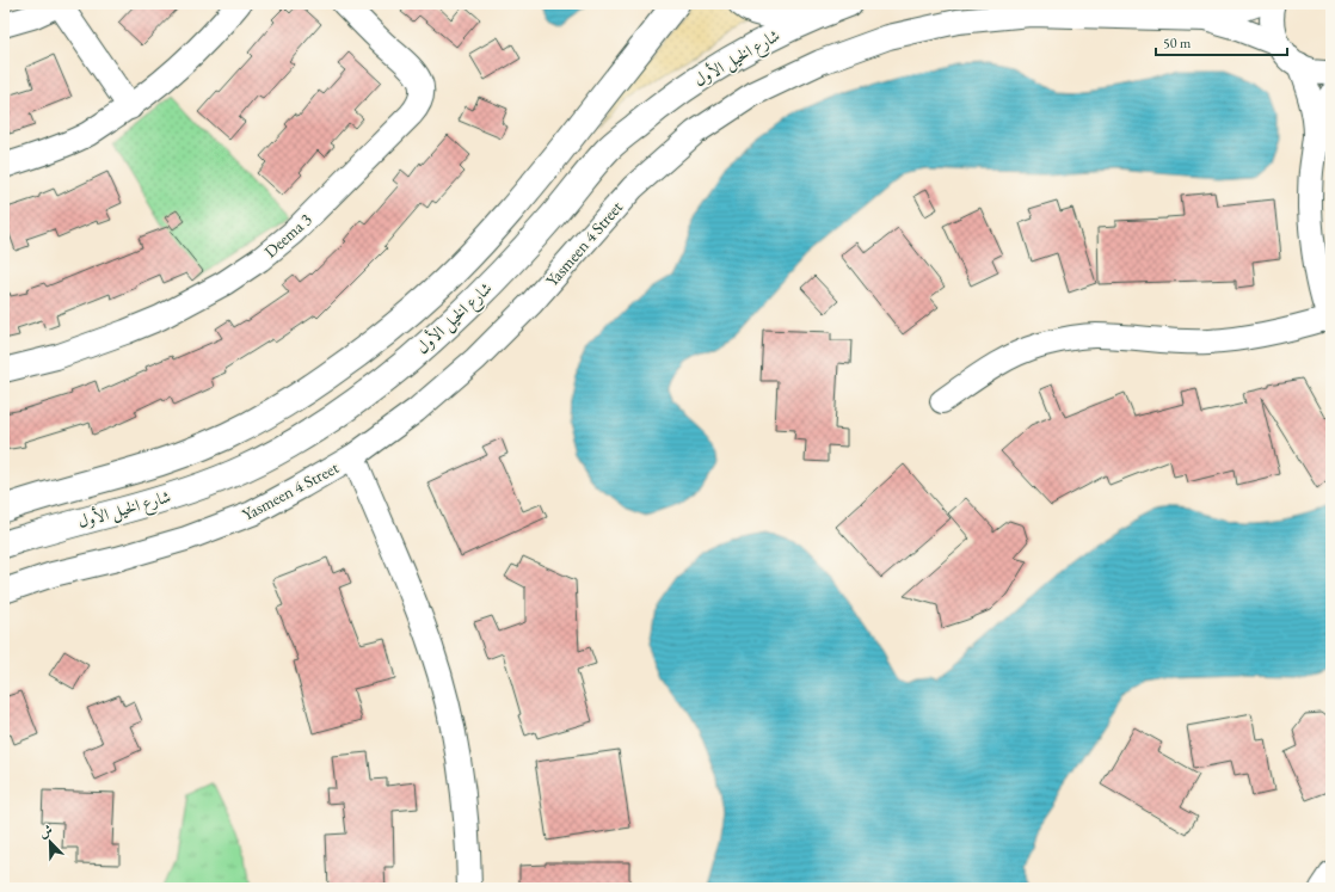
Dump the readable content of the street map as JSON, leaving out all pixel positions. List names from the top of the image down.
{
  "streets": {
    "main road": ["شارع الخيل الأول"],
    "street": ["Deema 3", "Yasmeen 4 Street"]
  },
  "scale_bar": "50 m",
  "north": "top left"
}
